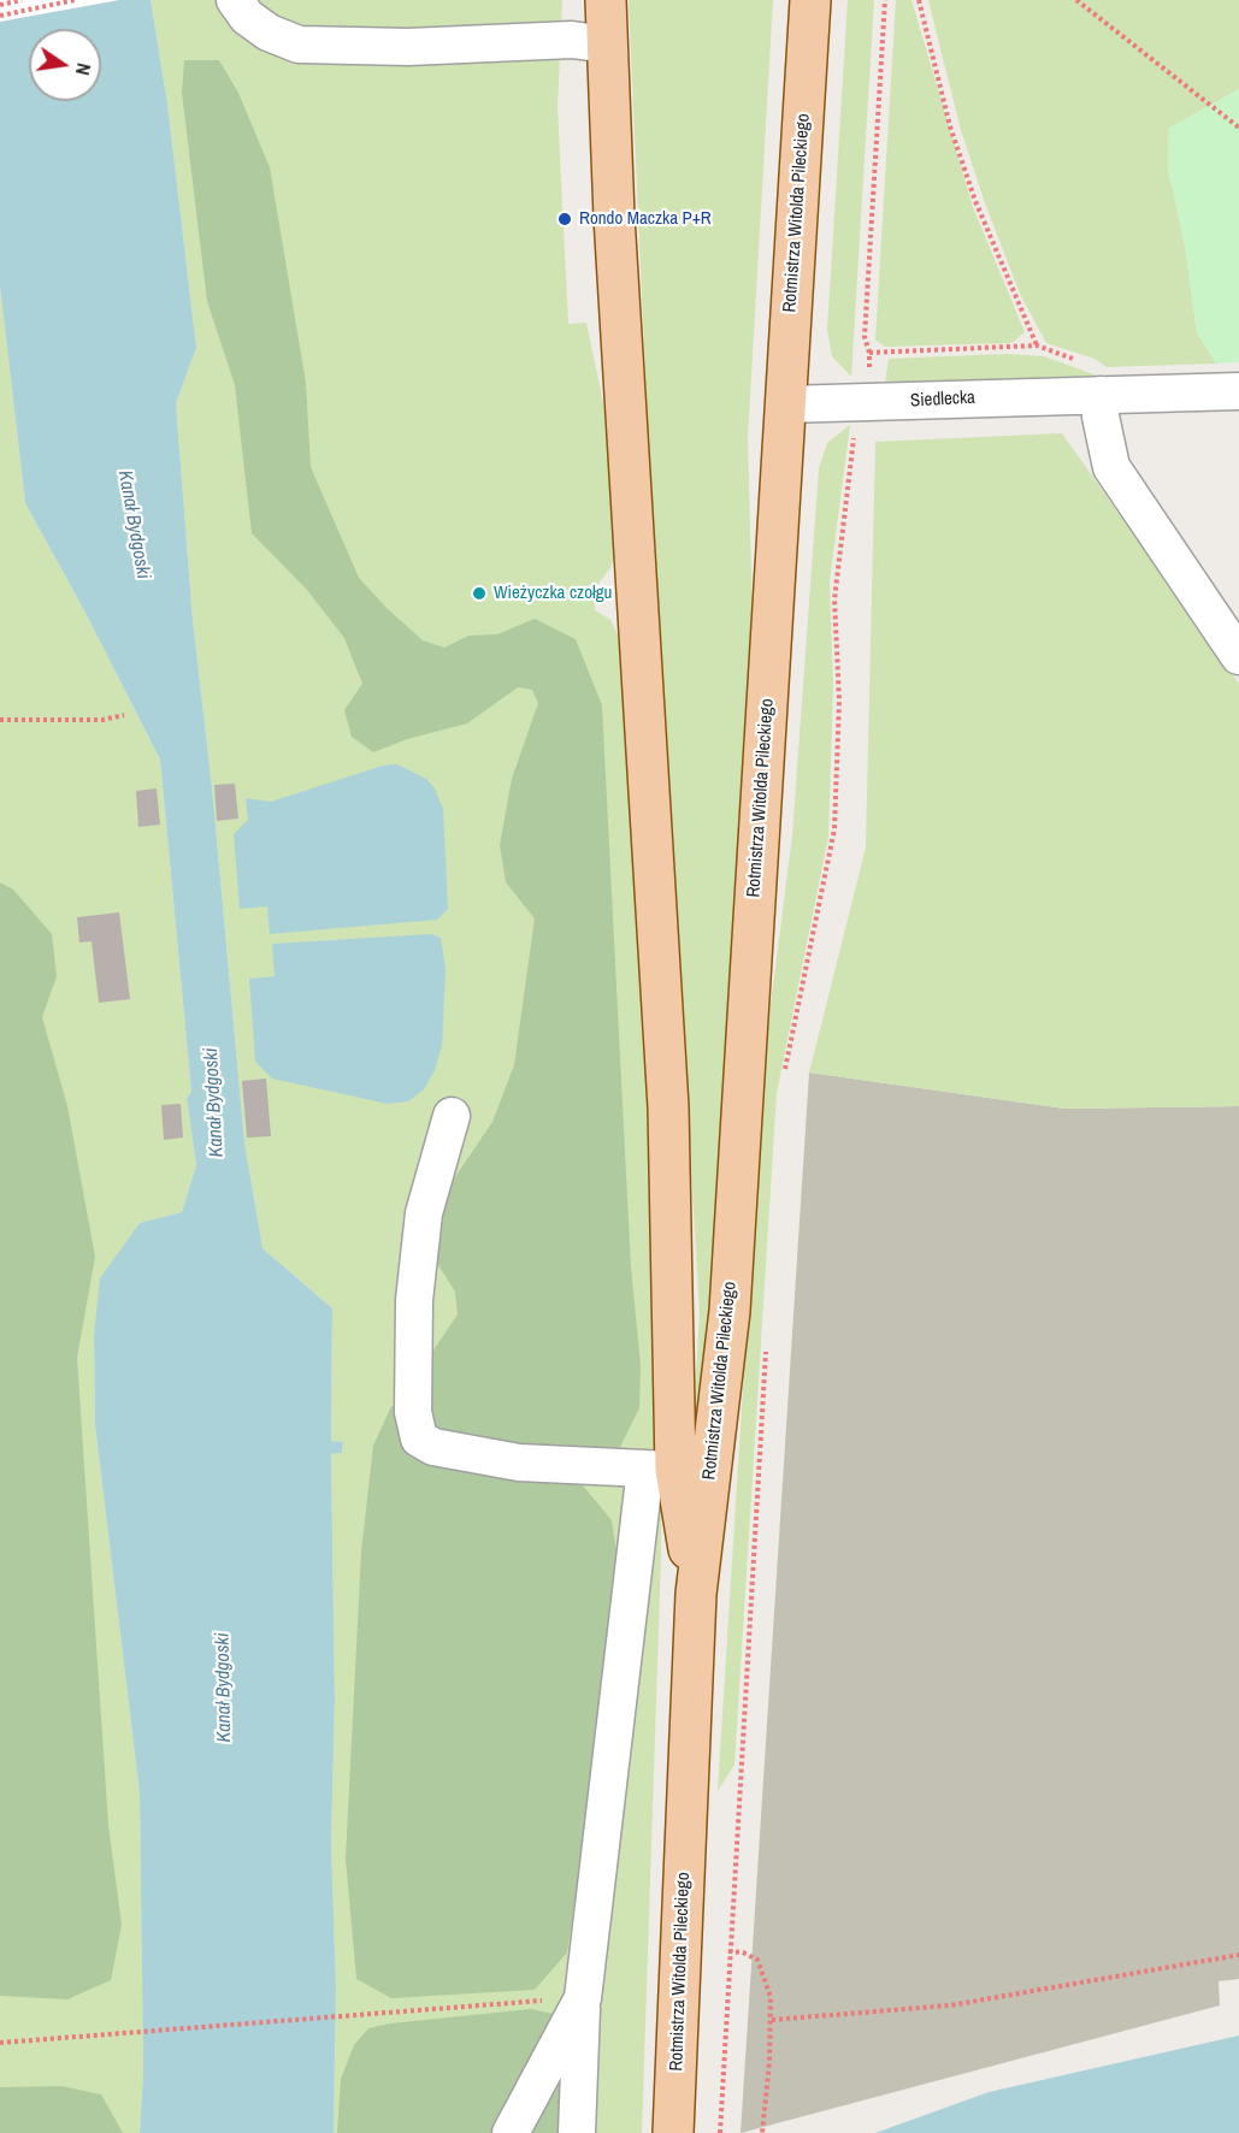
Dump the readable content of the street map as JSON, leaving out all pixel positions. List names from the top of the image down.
{
  "streets": {
    "main road": ["Rotmistrza Witolda Pileckiego"],
    "street": ["Siedlecka"]
  },
  "crossings": [
    ["Rotmistrza Witolda Pileckiego", "Siedlecka"]
  ],
  "water": ["Kanał Bydgoski"],
  "places": ["Rondo Maczka P+R", "Wieżyczka czołgu"],
  "north": "right"
}
